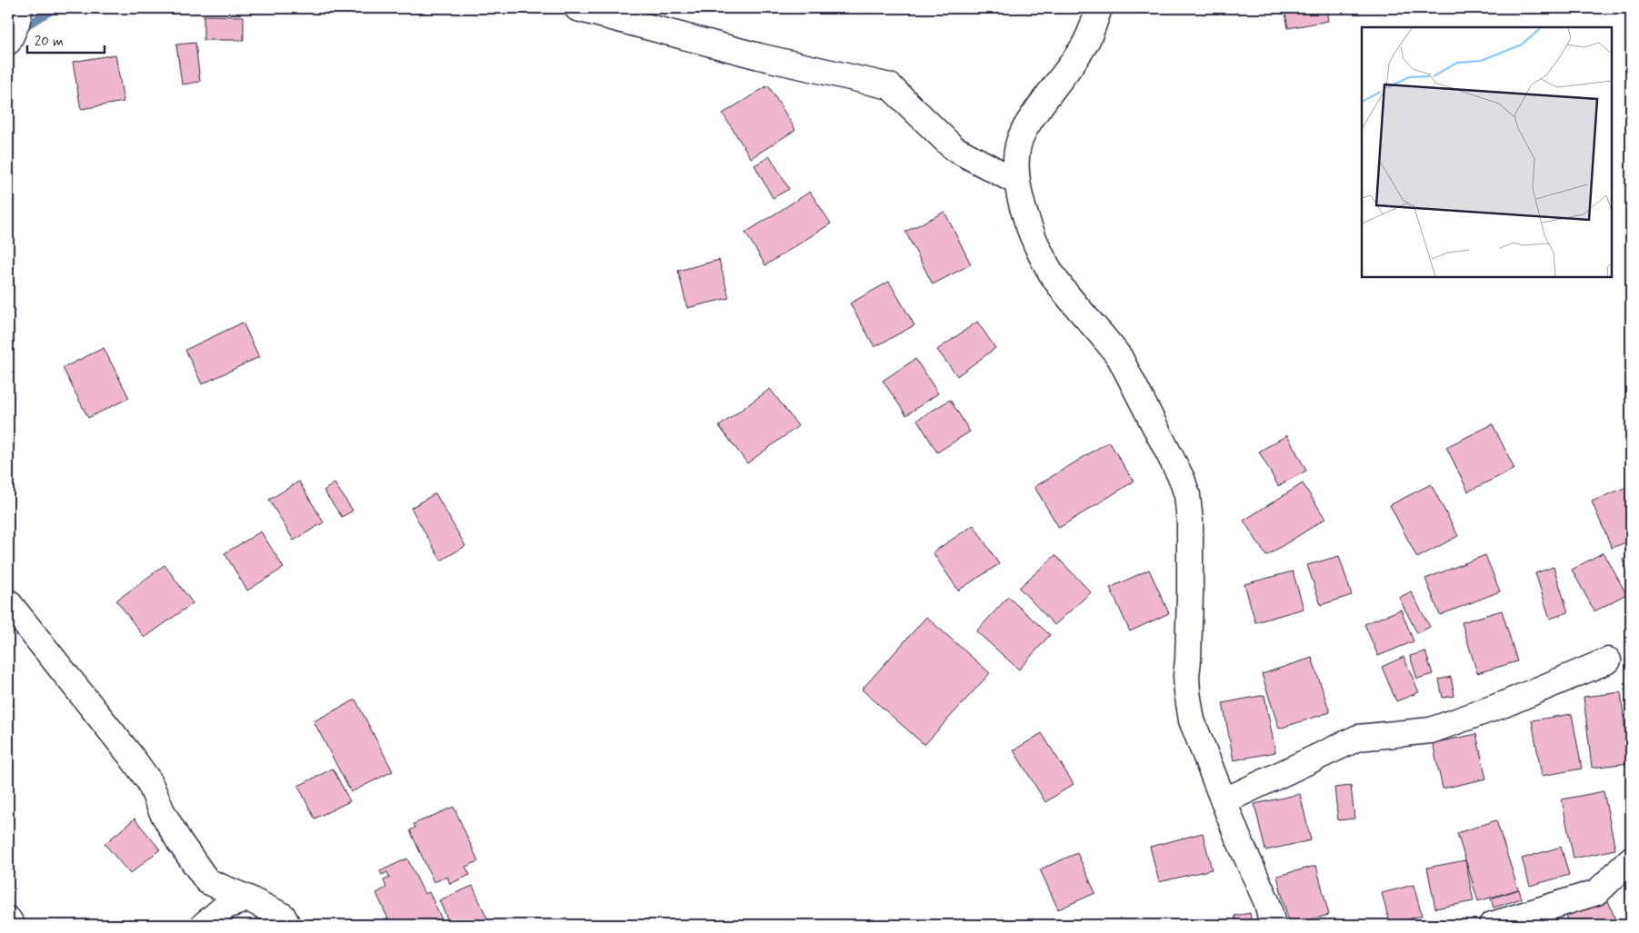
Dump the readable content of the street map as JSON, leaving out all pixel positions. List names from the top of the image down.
{
  "scale_bar": "20 m"
}
